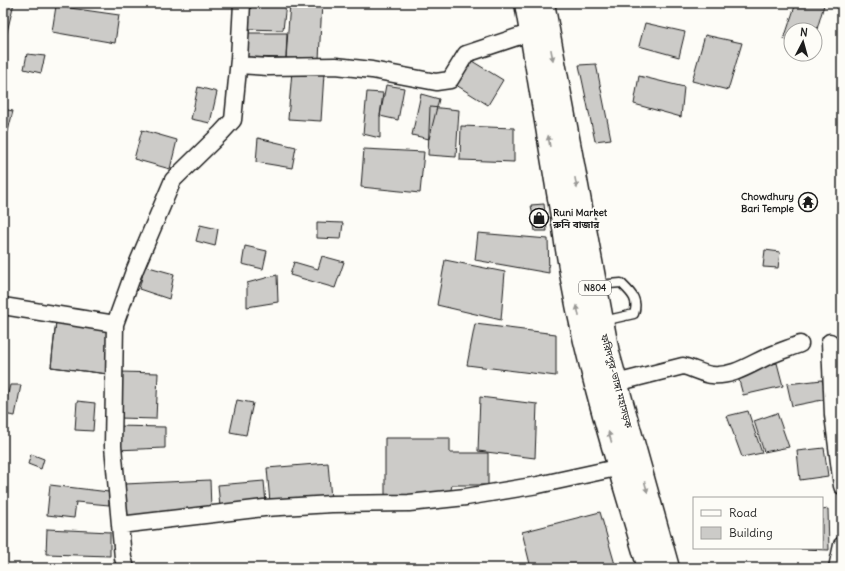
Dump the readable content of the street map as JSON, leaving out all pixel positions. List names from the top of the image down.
{
  "streets": {
    "highway": ["N804", "ফরিদপুর-ভাঙ্গা মহাসড়ক"]
  },
  "places": {
    "temple": ["Chowdhury Bari Temple"],
    "shop": ["Runi Market রুনি বাজার"]
  },
  "legend": ["Road", "Building"],
  "north": "top"
}
